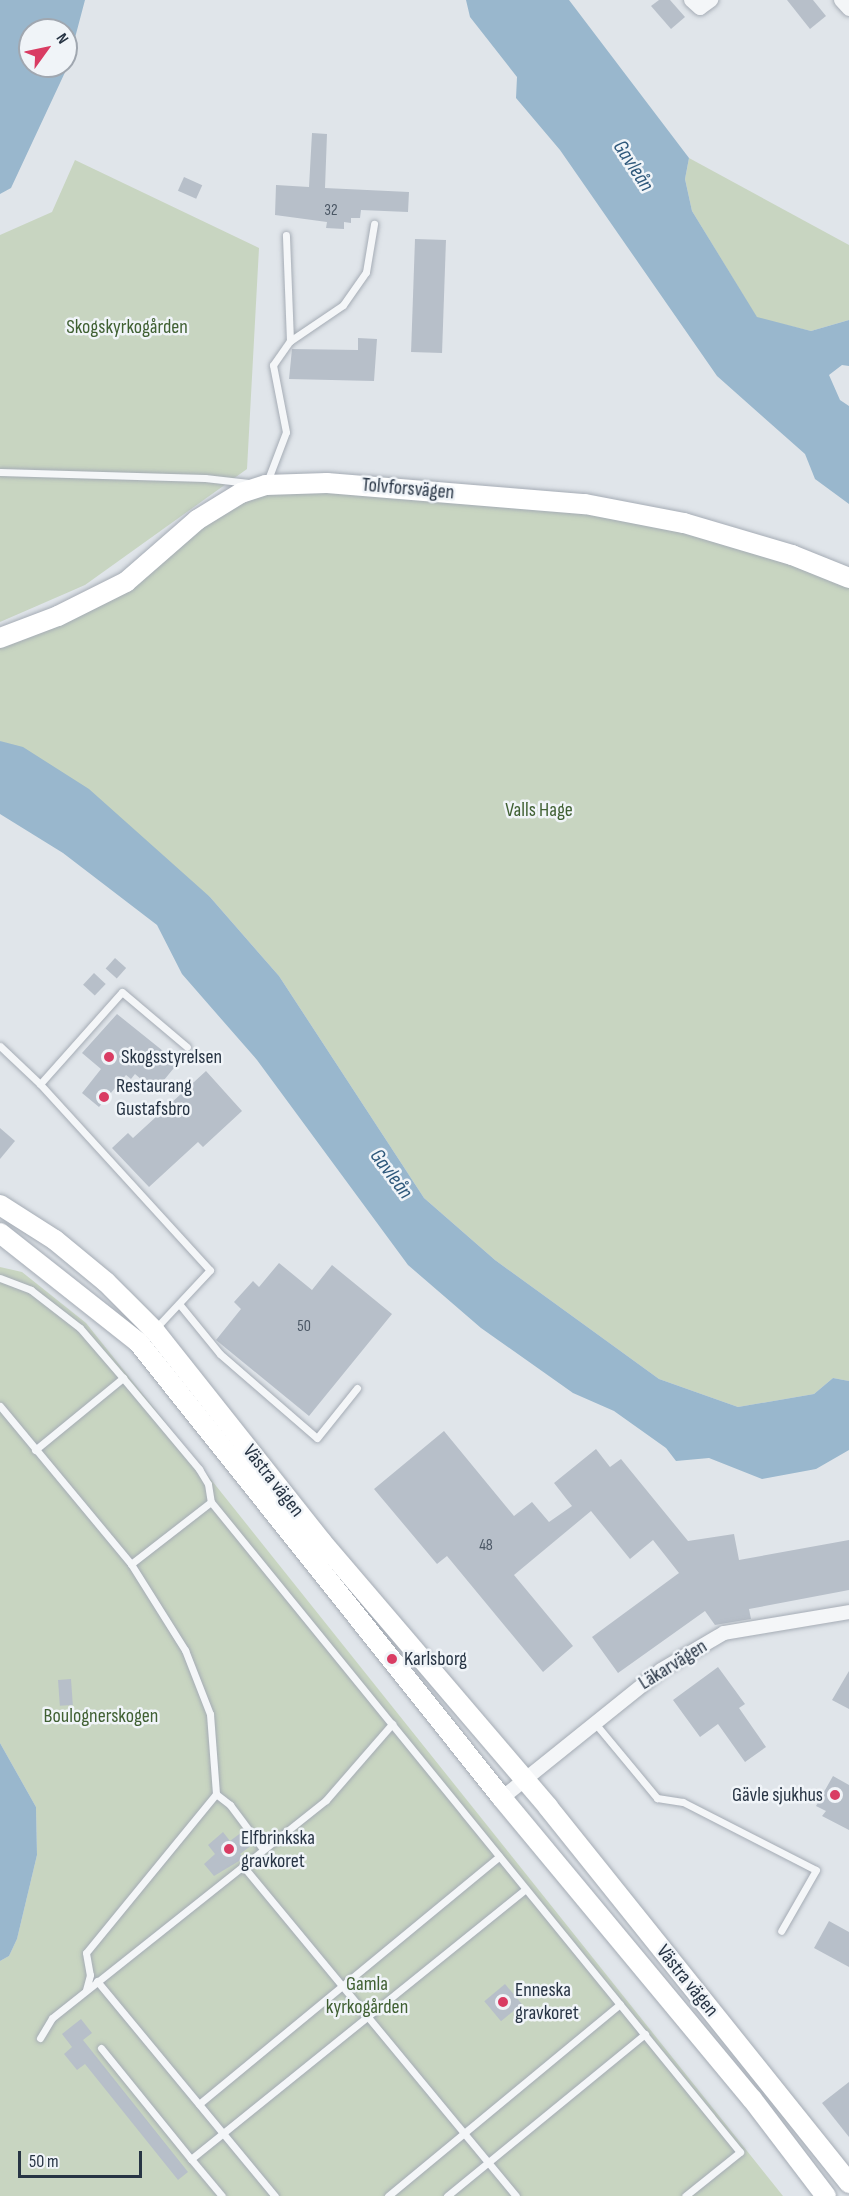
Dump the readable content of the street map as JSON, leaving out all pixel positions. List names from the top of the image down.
{
  "streets": {
    "main road": ["Tolvforsvägen", "Västra vägen"],
    "street": ["Läkarvägen"]
  },
  "crossings": [
    ["Västra vägen", "Läkarvägen"]
  ],
  "water": ["Gavleån"],
  "parks": [
    "Skogskyrkogården",
    "Valls Hage",
    "Boulognerskogen",
    "Gamla kyrkogården"
  ],
  "places": [
    "Skogsstyrelsen",
    "Restaurang Gustafsbro",
    "Karlsborg",
    "Gävle sjukhus",
    "Elfbrinkska gravkoret",
    "Enneska gravkoret"
  ],
  "house_numbers": ["32", "50", "48"],
  "scale_bar": "50 m",
  "north": "top right"
}
